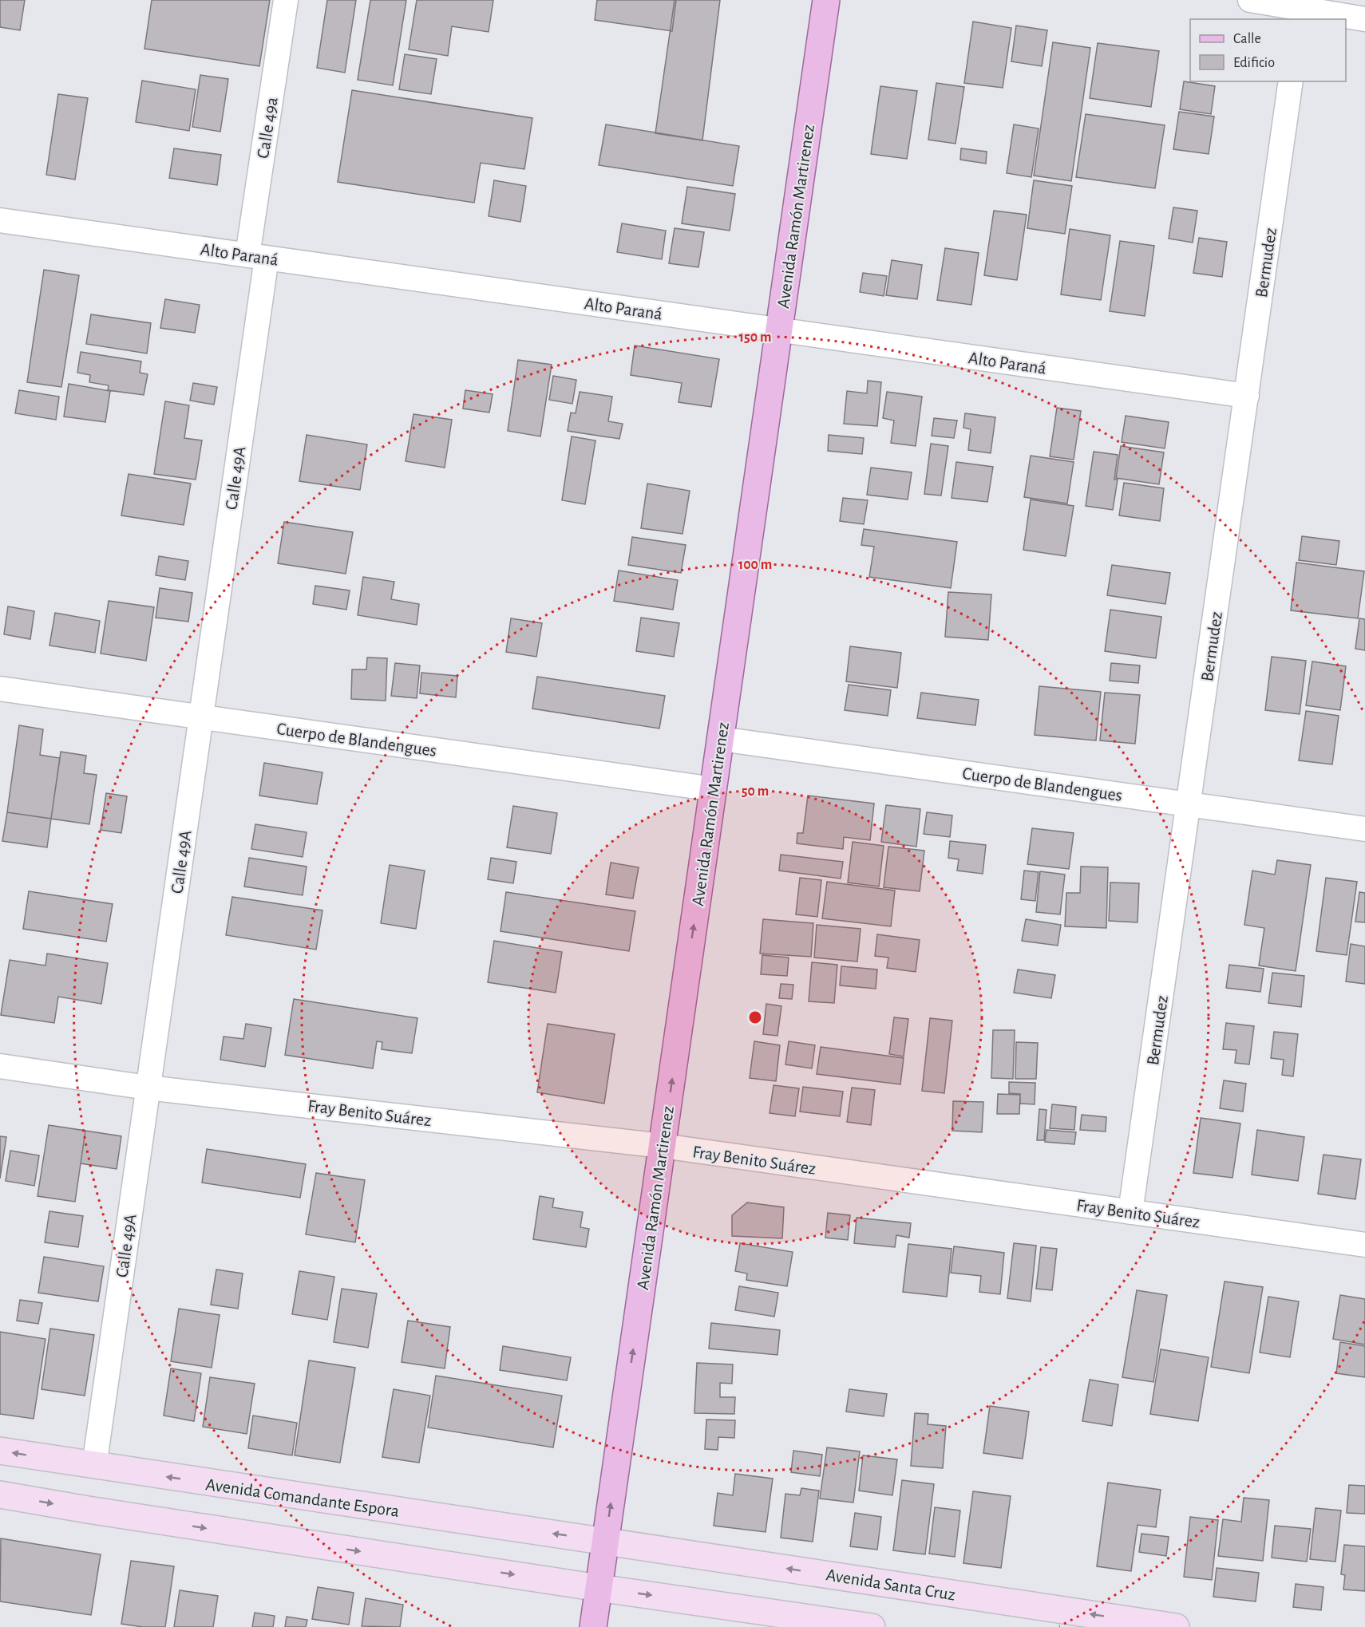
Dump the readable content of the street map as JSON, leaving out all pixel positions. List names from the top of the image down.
{
  "streets": {
    "main road": ["Avenida Ramón Martirenez", "Avenida Comandante Espora", "Avenida Santa Cruz"],
    "street": [
      "Calle 49a",
      "Alto Paraná",
      "Bermudez",
      "Calle 49A",
      "Cuerpo de Blandengues",
      "Fray Benito Suárez"
    ]
  },
  "crossings": [
    ["Calle 49a", "Alto Paraná"],
    ["Calle 49a", "Calle 49A"],
    ["Avenida Ramón Martirenez", "Alto Paraná"],
    ["Avenida Ramón Martirenez", "Cuerpo de Blandengues"],
    ["Avenida Ramón Martirenez", "Fray Benito Suárez"],
    ["Avenida Ramón Martirenez", "Avenida Comandante Espora"],
    ["Avenida Ramón Martirenez", "Avenida Santa Cruz"],
    ["Alto Paraná", "Bermudez"],
    ["Alto Paraná", "Calle 49A"],
    ["Bermudez", "Cuerpo de Blandengues"],
    ["Bermudez", "Fray Benito Suárez"],
    ["Calle 49A", "Cuerpo de Blandengues"],
    ["Calle 49A", "Fray Benito Suárez"],
    ["Calle 49A", "Avenida Comandante Espora"],
    ["Avenida Comandante Espora", "Avenida Santa Cruz"]
  ],
  "one_way": ["Avenida Ramón Martirenez"],
  "legend": ["Calle", "Edificio"],
  "rings": ["150 m", "100 m", "50 m"]
}
